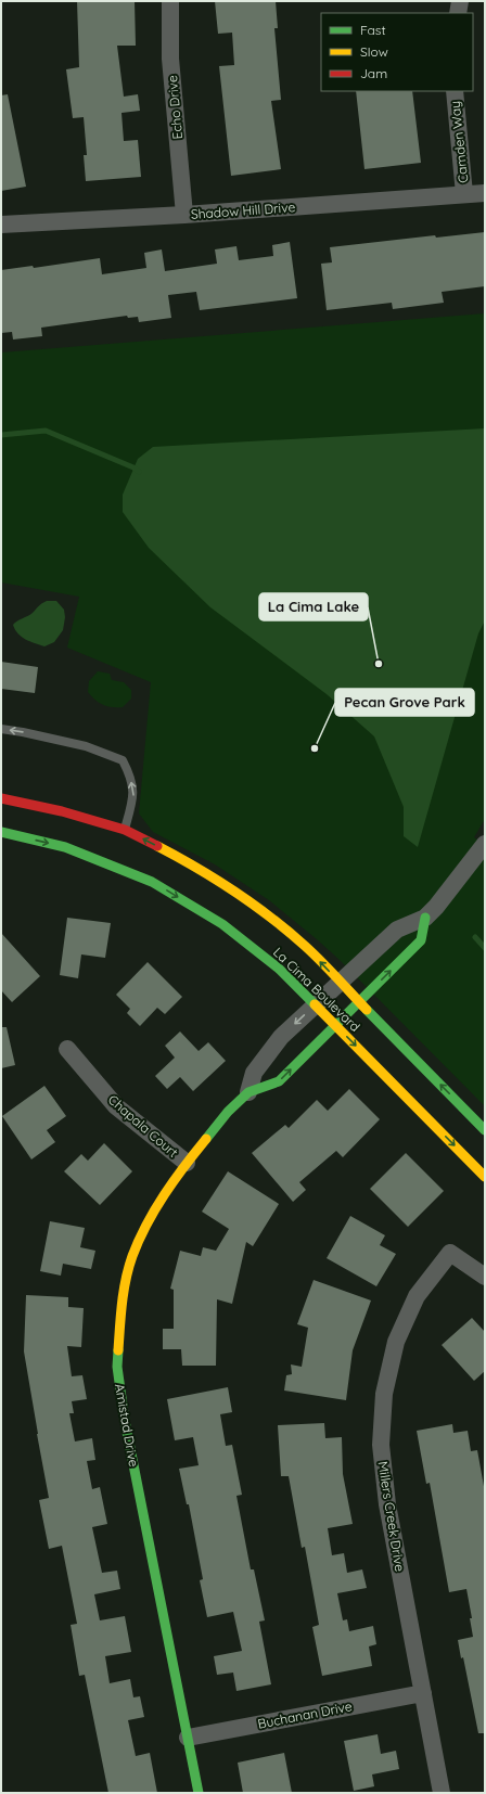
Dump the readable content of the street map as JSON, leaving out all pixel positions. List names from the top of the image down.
{
  "streets": {
    "street": [
      "Echo Drive",
      "Camden Way",
      "Shadow Hill Drive",
      "La Cima Boulevard",
      "Chapala Court",
      "Amistad Drive",
      "Millers Creek Drive",
      "Buchanan Drive"
    ]
  },
  "crossings": [
    ["Echo Drive", "Shadow Hill Drive"],
    ["Camden Way", "Shadow Hill Drive"],
    ["La Cima Boulevard", "Amistad Drive"],
    ["Chapala Court", "Amistad Drive"],
    ["Amistad Drive", "Buchanan Drive"],
    ["Millers Creek Drive", "Buchanan Drive"]
  ],
  "places": ["La Cima Lake", "Pecan Grove Park"],
  "legend": ["Fast", "Slow", "Jam"]
}
